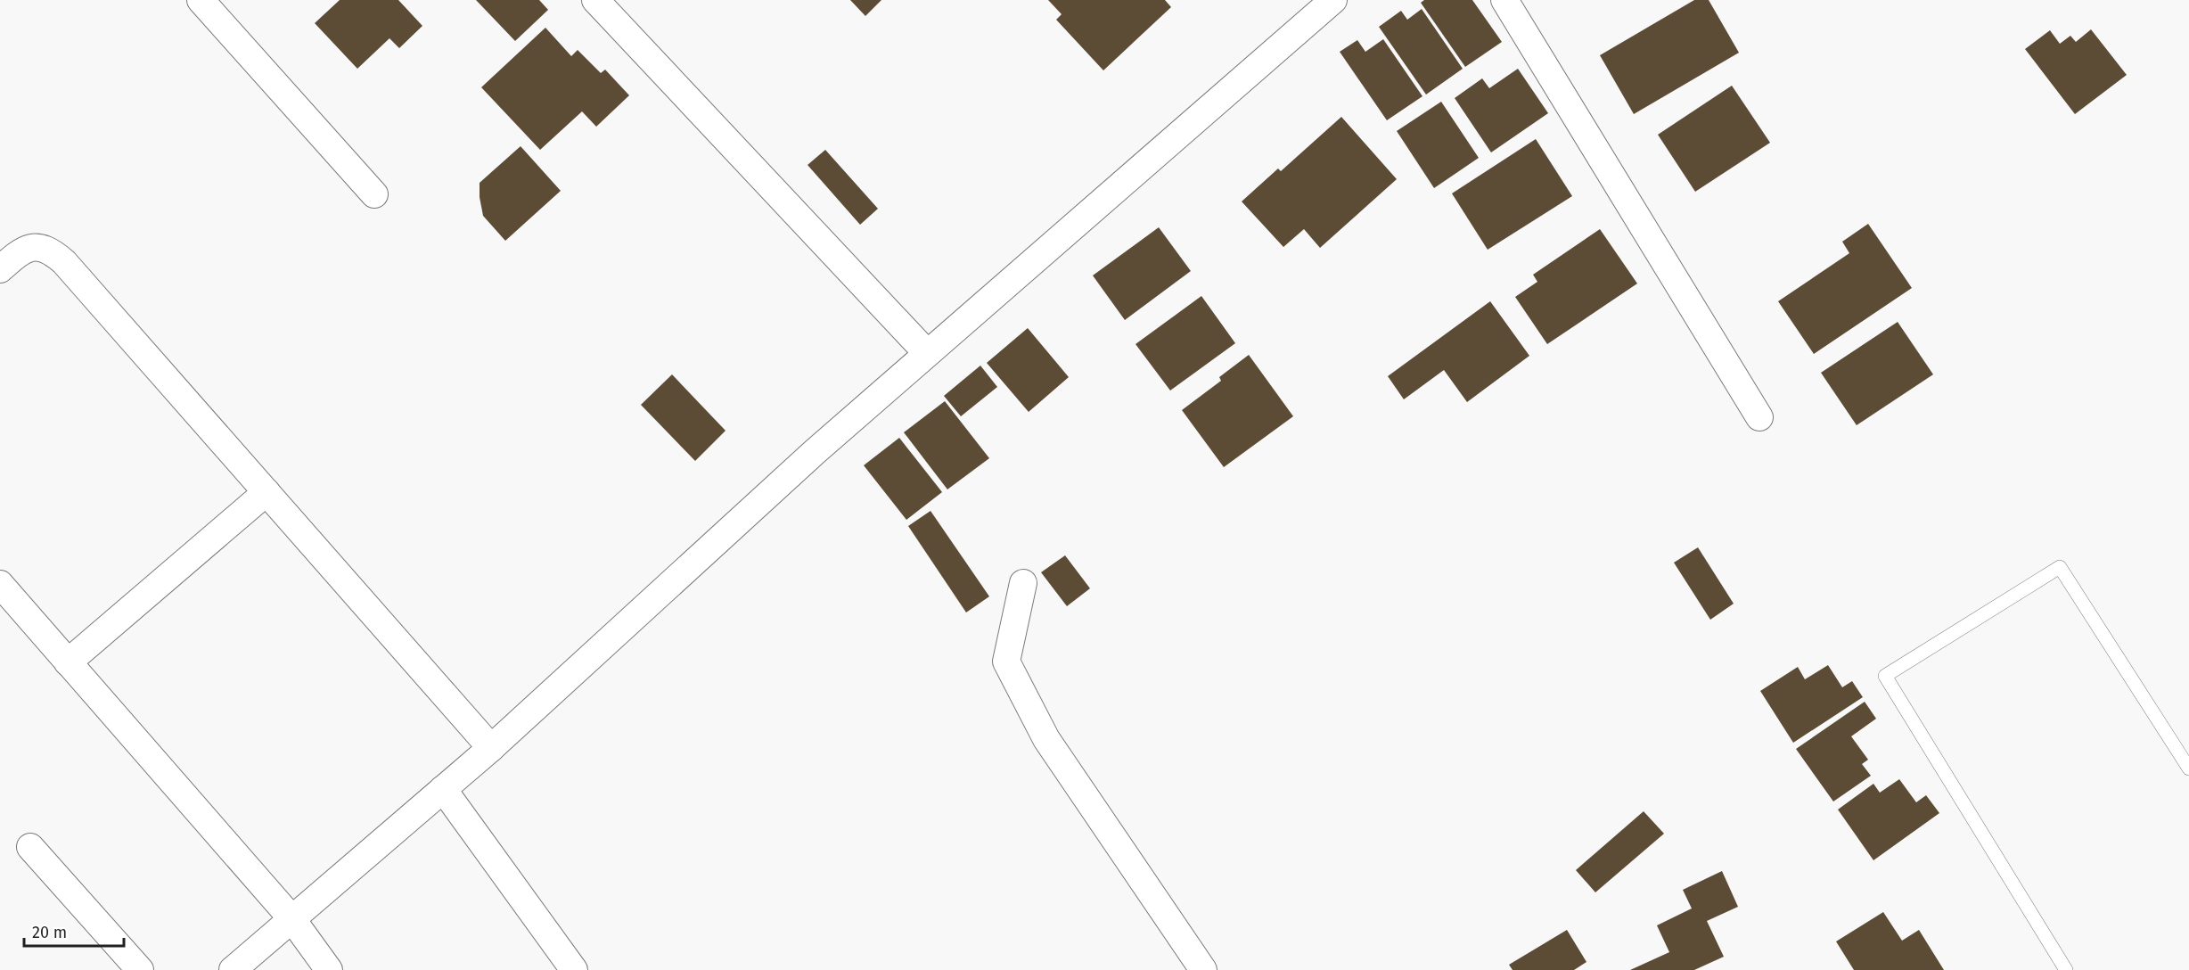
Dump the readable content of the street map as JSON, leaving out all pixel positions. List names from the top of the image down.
{
  "scale_bar": "20 m"
}
